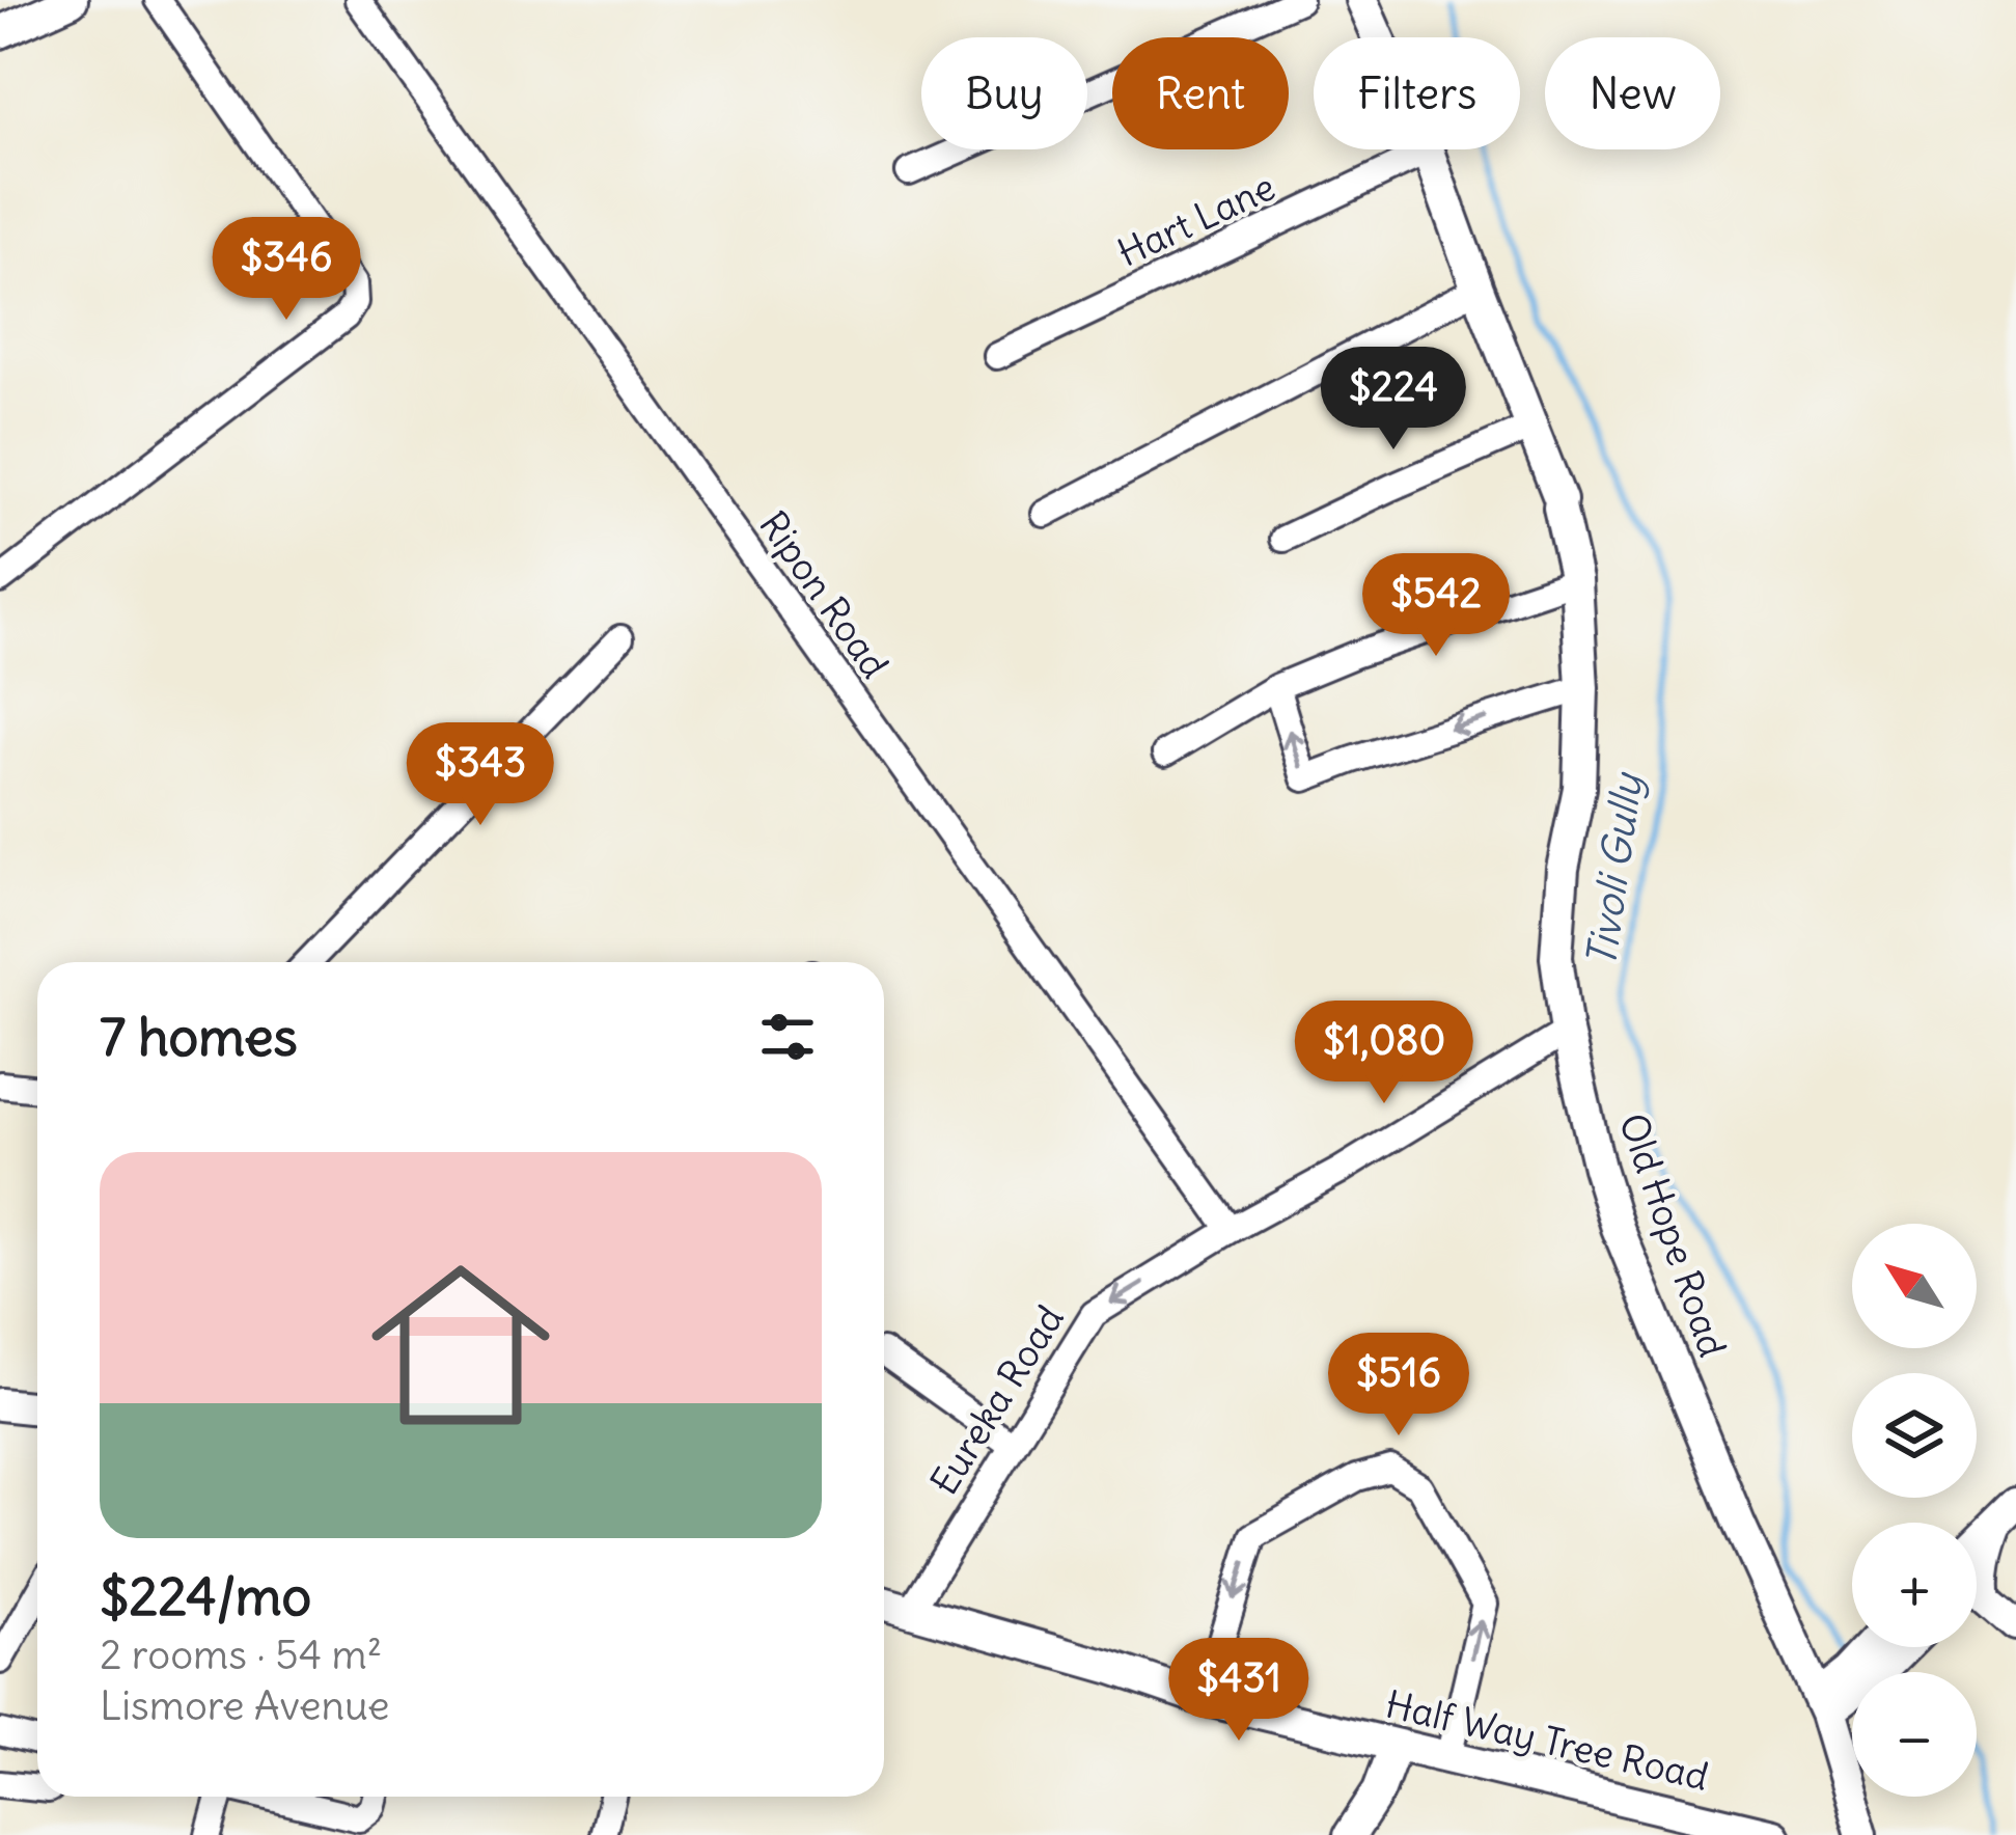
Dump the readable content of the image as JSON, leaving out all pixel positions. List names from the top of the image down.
{
  "streets": {
    "main road": ["Old Hope Road", "Half Way Tree Road"],
    "street": ["Hart Lane", "Ripon Road", "Eureka Road"]
  },
  "crossings": [
    ["Hart Lane", "Old Hope Road"],
    ["Ripon Road", "Eureka Road"],
    ["Old Hope Road", "Eureka Road"],
    ["Eureka Road", "Half Way Tree Road"]
  ],
  "water": ["Tivoli Gully"],
  "north": "top left",
  "page": {
    "chip": [
      "Buy",
      "Rent",
      "Filters",
      "New"
    ],
    "price": [
      "$346",
      "$224",
      "$542",
      "$343",
      "$1,080",
      "$516",
      "$431"
    ],
    "heading": "7 homes",
    "list": [
      {
        "name": "$224/mo",
        "note": "2 rooms · 54 m² · Lismore Avenue"
      }
    ],
    "map_buttons": ["+", "−"]
  }
}
